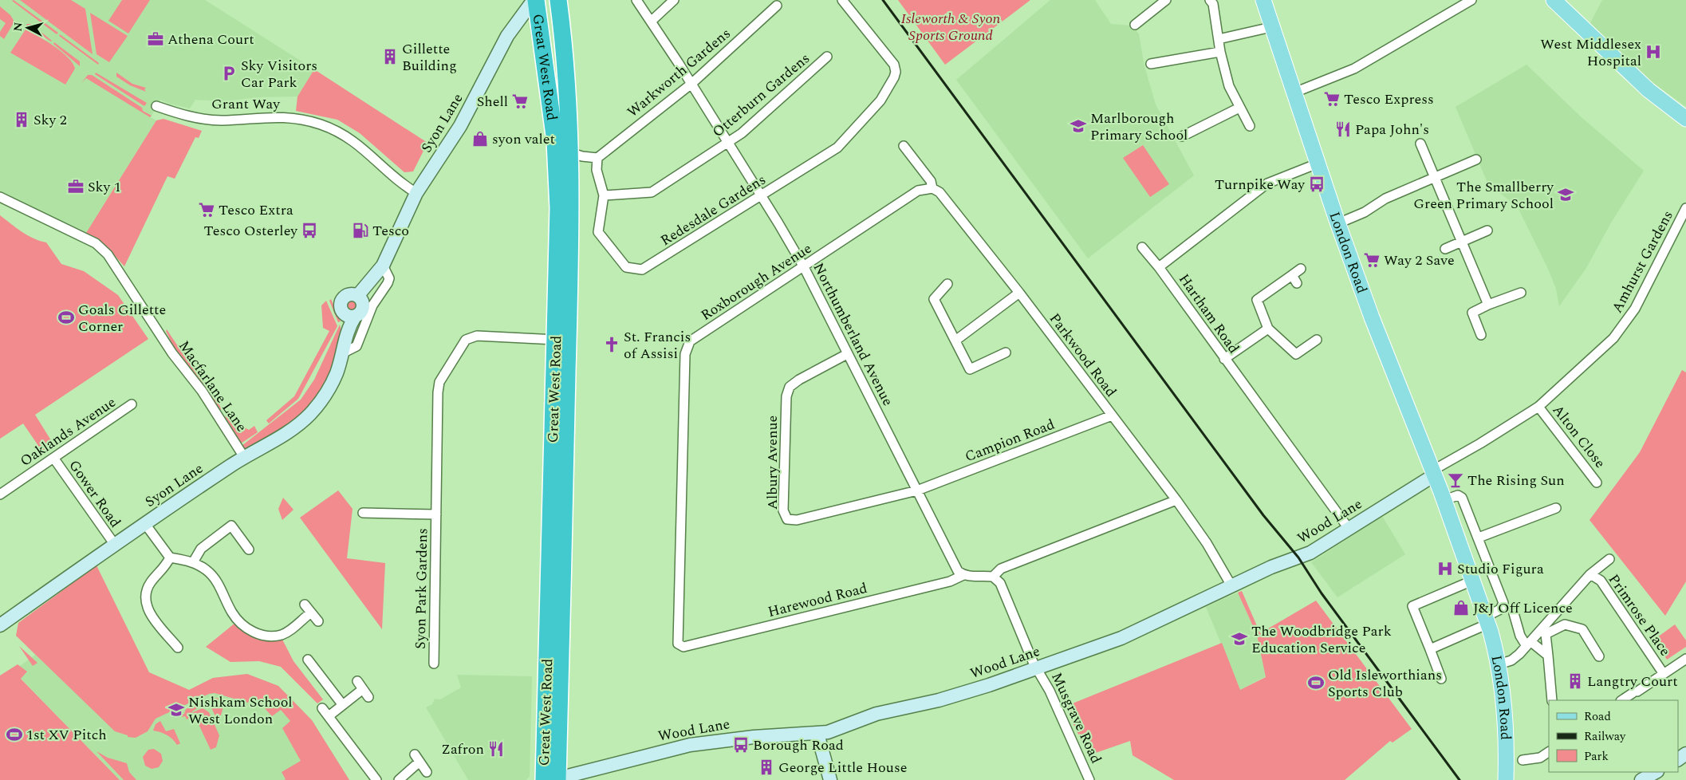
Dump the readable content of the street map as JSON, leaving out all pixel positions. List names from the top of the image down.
{
  "streets": {
    "highway": ["Great West Road"],
    "main road": ["London Road"],
    "street": [
      "Warkworth Gardens",
      "Otterburn Gardens",
      "Grant Way",
      "Syon Lane",
      "Redesdale Gardens",
      "Amhurst Gardens",
      "Roxborough Avenue",
      "Hartham Road",
      "Northumberland Avenue",
      "Parkwood Road",
      "Macfarlane Lane",
      "Oaklands Avenue",
      "Alton Close",
      "Campion Road",
      "Albury Avenue",
      "Gower Road",
      "Wood Lane",
      "Syon Park Gardens",
      "Harewood Road",
      "Primrose Place",
      "Musgrave Road"
    ]
  },
  "crossings": [
    ["Great West Road", "Syon Lane"],
    ["Great West Road", "Wood Lane"],
    ["Great West Road", "Syon Park Gardens"],
    ["Warkworth Gardens", "Redesdale Gardens"],
    ["Warkworth Gardens", "Northumberland Avenue"],
    ["Otterburn Gardens", "Redesdale Gardens"],
    ["Otterburn Gardens", "Northumberland Avenue"],
    ["Grant Way", "Syon Lane"],
    ["Syon Lane", "Macfarlane Lane"],
    ["Syon Lane", "Gower Road"],
    ["Redesdale Gardens", "Northumberland Avenue"],
    ["London Road", "Amhurst Gardens"],
    ["London Road", "Hartham Road"],
    ["London Road", "Wood Lane"],
    ["London Road", "Primrose Place"],
    ["Amhurst Gardens", "Alton Close"],
    ["Amhurst Gardens", "Wood Lane"],
    ["Roxborough Avenue", "Northumberland Avenue"],
    ["Roxborough Avenue", "Parkwood Road"],
    ["Roxborough Avenue", "Harewood Road"],
    ["Hartham Road", "Wood Lane"],
    ["Northumberland Avenue", "Campion Road"],
    ["Northumberland Avenue", "Albury Avenue"],
    ["Northumberland Avenue", "Harewood Road"],
    ["Parkwood Road", "Campion Road"],
    ["Parkwood Road", "Wood Lane"],
    ["Oaklands Avenue", "Gower Road"],
    ["Campion Road", "Albury Avenue"],
    ["Wood Lane", "Musgrave Road"]
  ],
  "parks": ["Isleworth & Syon Sports Ground"],
  "places": {
    "office": ["Athena Court", "Sky 1"],
    "hospital": ["West Middlesex Hospital", "Studio Figura"],
    "building": [
      "Gillette Building",
      "Sky 2",
      "Langtry Court",
      "George Little House"
    ],
    "parking": ["Sky Visitors Car Park"],
    "supermarket": [
      "Tesco Express",
      "Shell",
      "Tesco Extra",
      "Way 2 Save"
    ],
    "school or university": [
      "Marlborough Primary School",
      "The Smallberry Green Primary School",
      "The Woodbridge Park Education Service",
      "Nishkam School West London"
    ],
    "restaurant": ["Papa John's", "Zafron"],
    "shop": ["syon valet", "J&J Off Licence"],
    "bus stop": ["Turnpike Way", "Tesco Osterley", "Borough Road"],
    "fuel station": ["Tesco"],
    "sports": ["Goals Gillette Corner", "Old Isleworthians Sports Club", "1st XV Pitch"],
    "church": ["St. Francis of Assisi"],
    "bar": ["The Rising Sun"]
  },
  "legend": ["Road", "Railway", "Park"],
  "north": "left"
}
